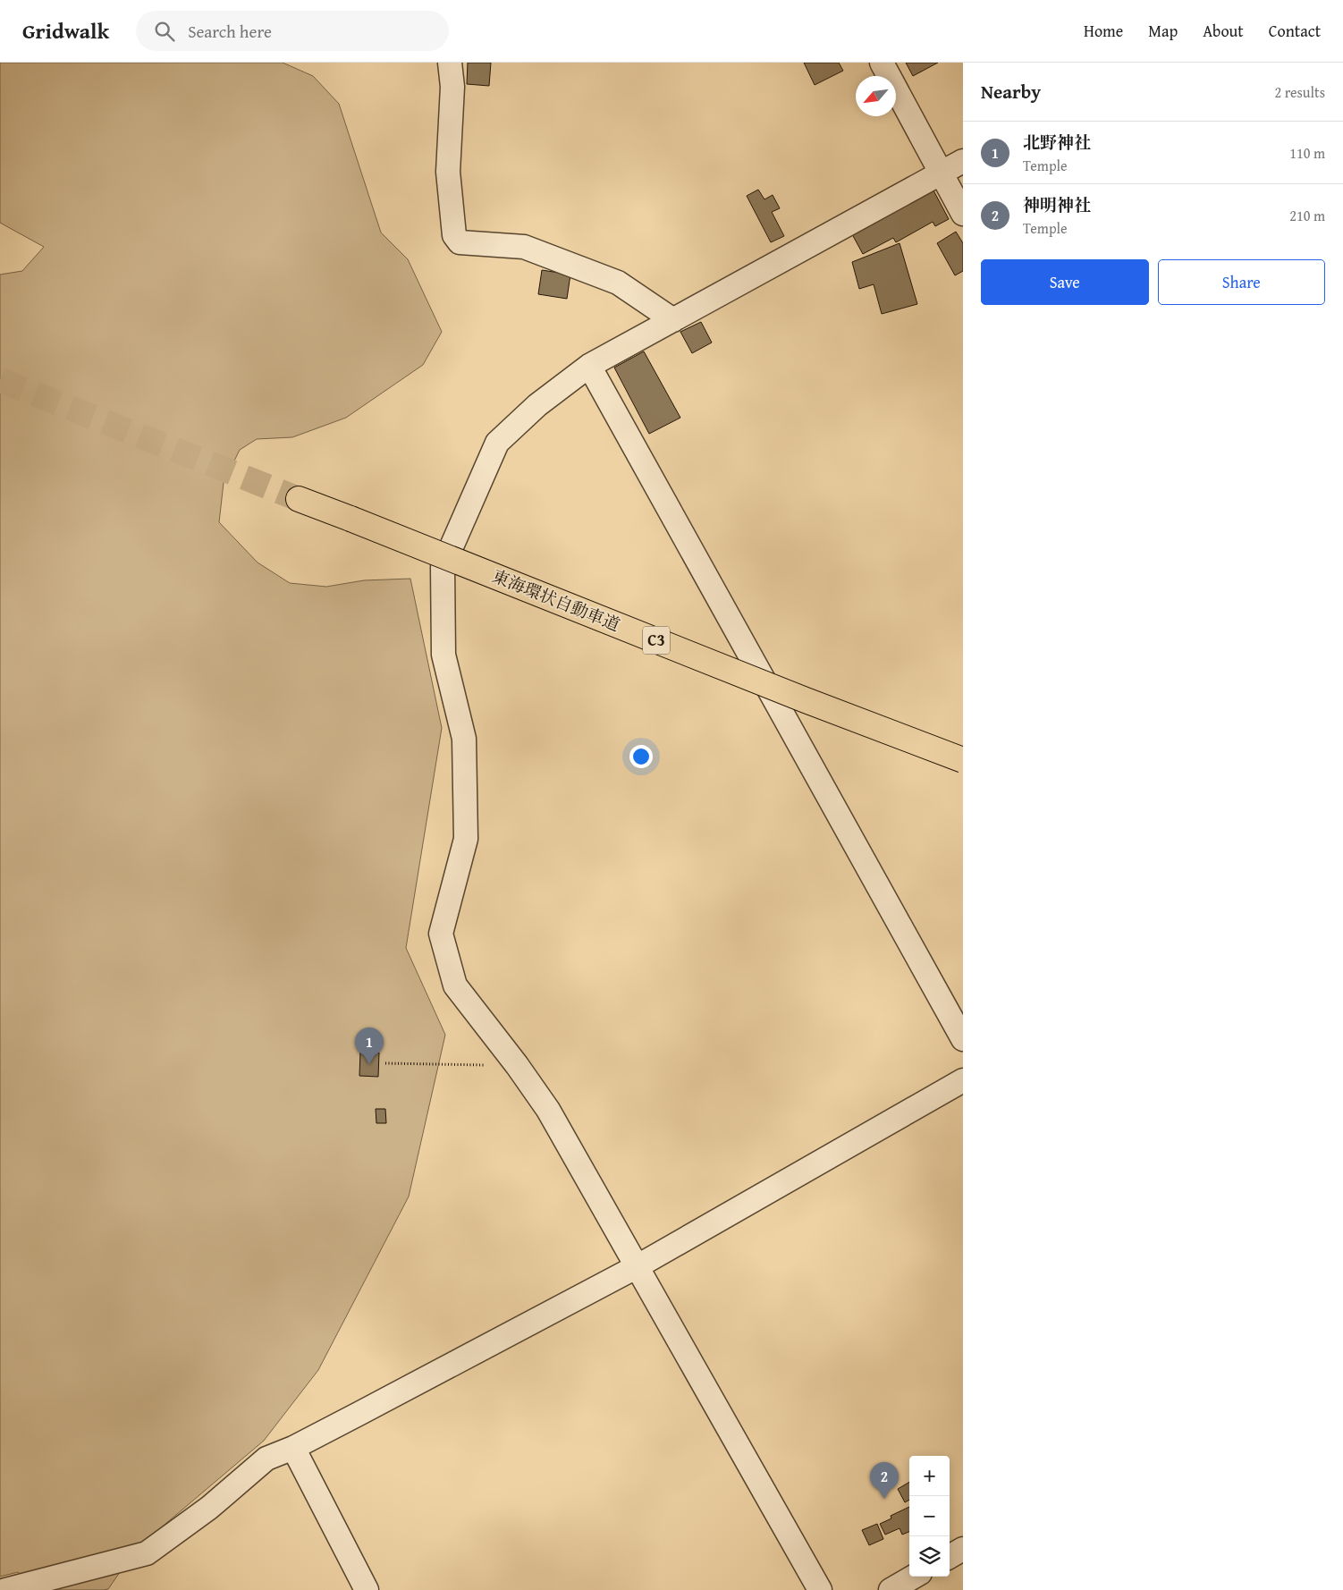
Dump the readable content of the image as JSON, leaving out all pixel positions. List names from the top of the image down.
{
  "streets": {
    "highway": ["東海環状自動車道", "C3"]
  },
  "north": "bottom left",
  "page": {
    "header": "Gridwalk",
    "search": "Search here",
    "nav": [
      "Home",
      "Map",
      "About",
      "Contact"
    ],
    "heading": ["Nearby", "2 results"],
    "list": [
      {
        "mark": "1",
        "name": "北野神社",
        "note": "Temple",
        "value": "110 m"
      },
      {
        "mark": "2",
        "name": "神明神社",
        "note": "Temple",
        "value": "210 m"
      }
    ],
    "buttons": ["Save", "Share"],
    "pins": ["1", "2"],
    "map_buttons": ["+", "−"]
  }
}
